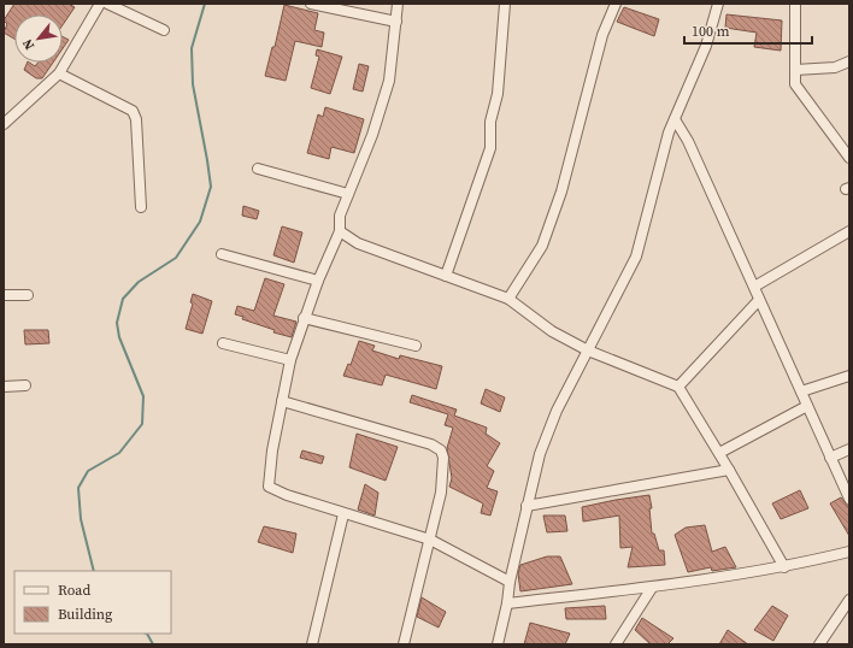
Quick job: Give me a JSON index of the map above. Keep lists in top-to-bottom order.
{
  "legend": ["Road", "Building"],
  "scale_bar": "100 m",
  "north": "bottom left"
}
